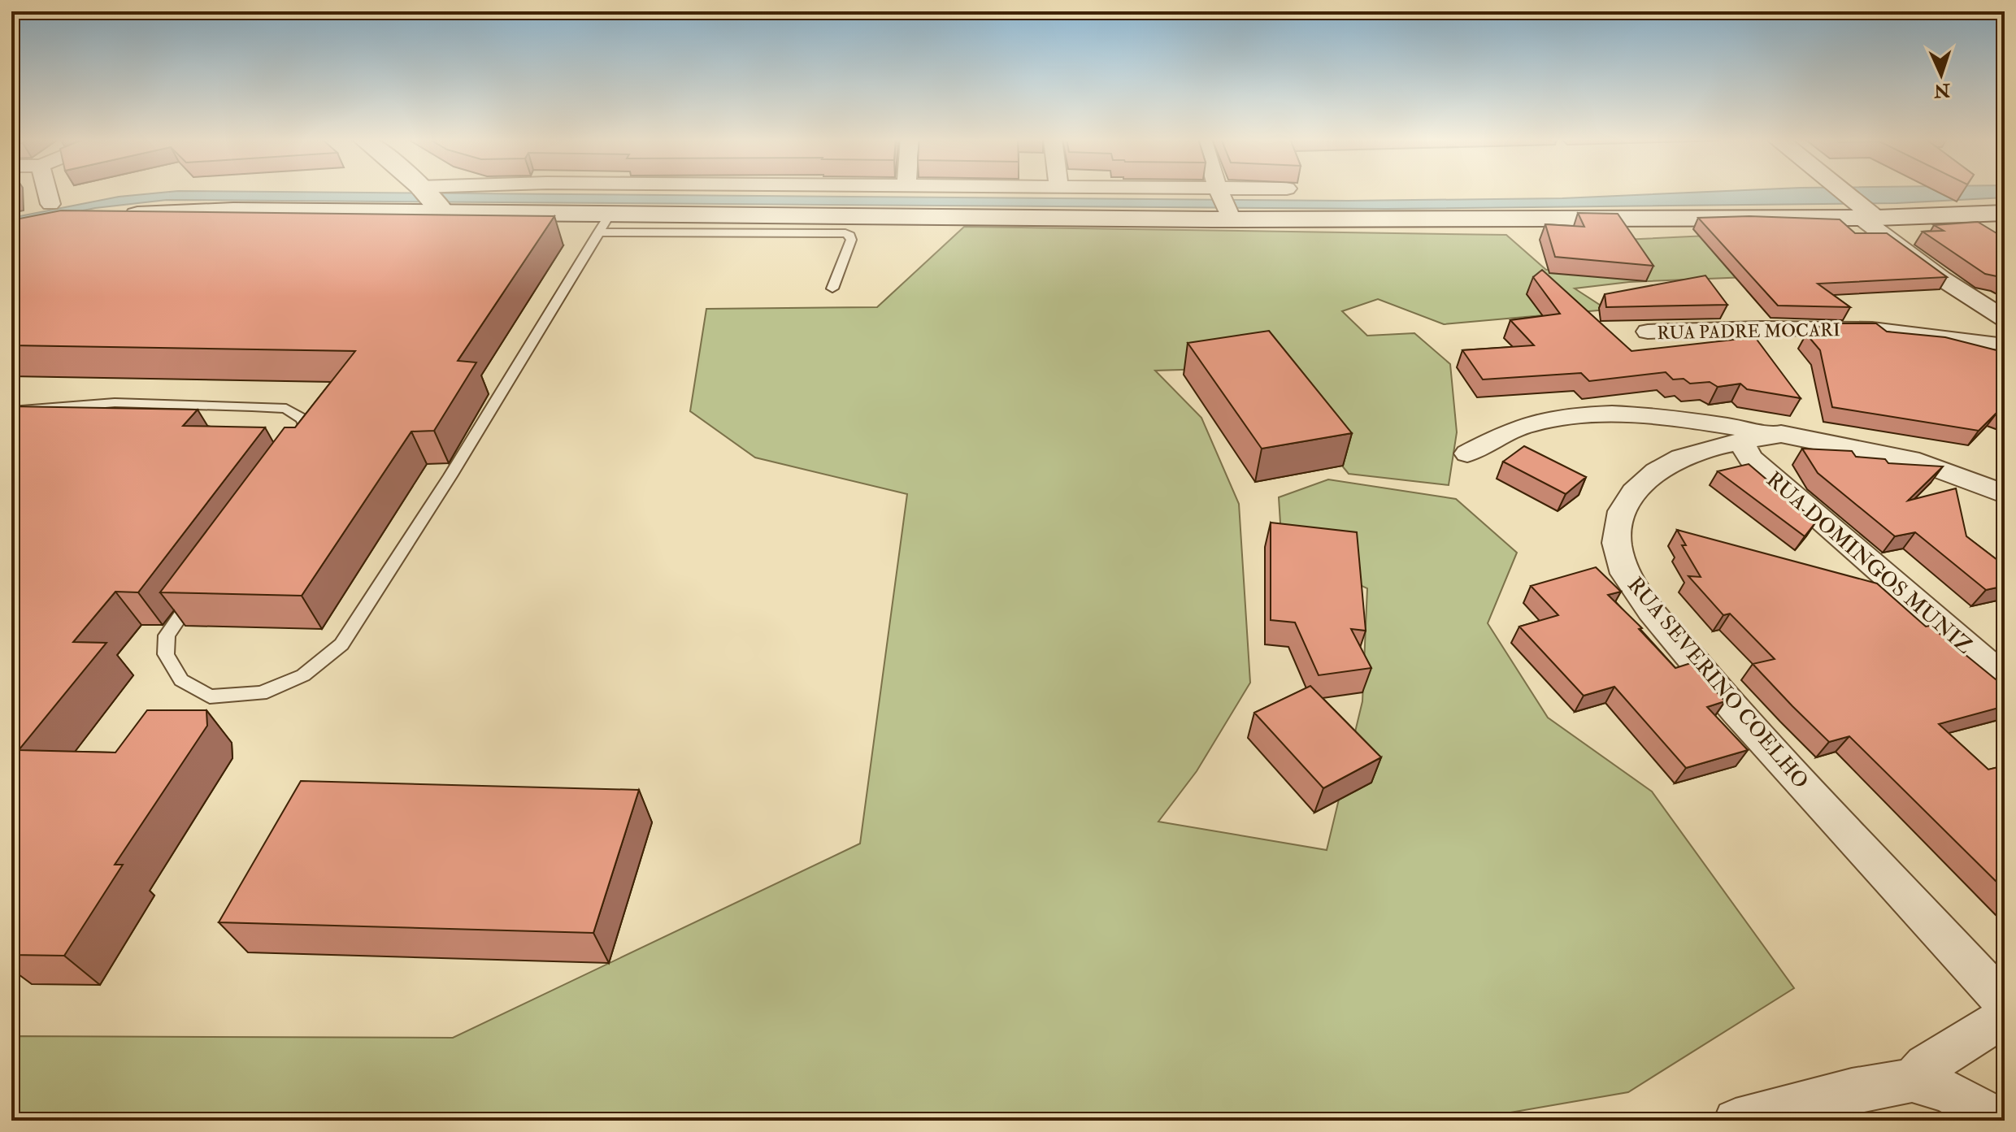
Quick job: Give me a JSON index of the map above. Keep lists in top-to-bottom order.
{
  "streets": {
    "street": ["RUA PADRE MOCARI", "RUA DOMINGOS MUNIZ", "RUA SEVERINO COELHO"]
  },
  "crossings": [
    ["RUA DOMINGOS MUNIZ", "RUA SEVERINO COELHO"]
  ],
  "north": "bottom"
}
